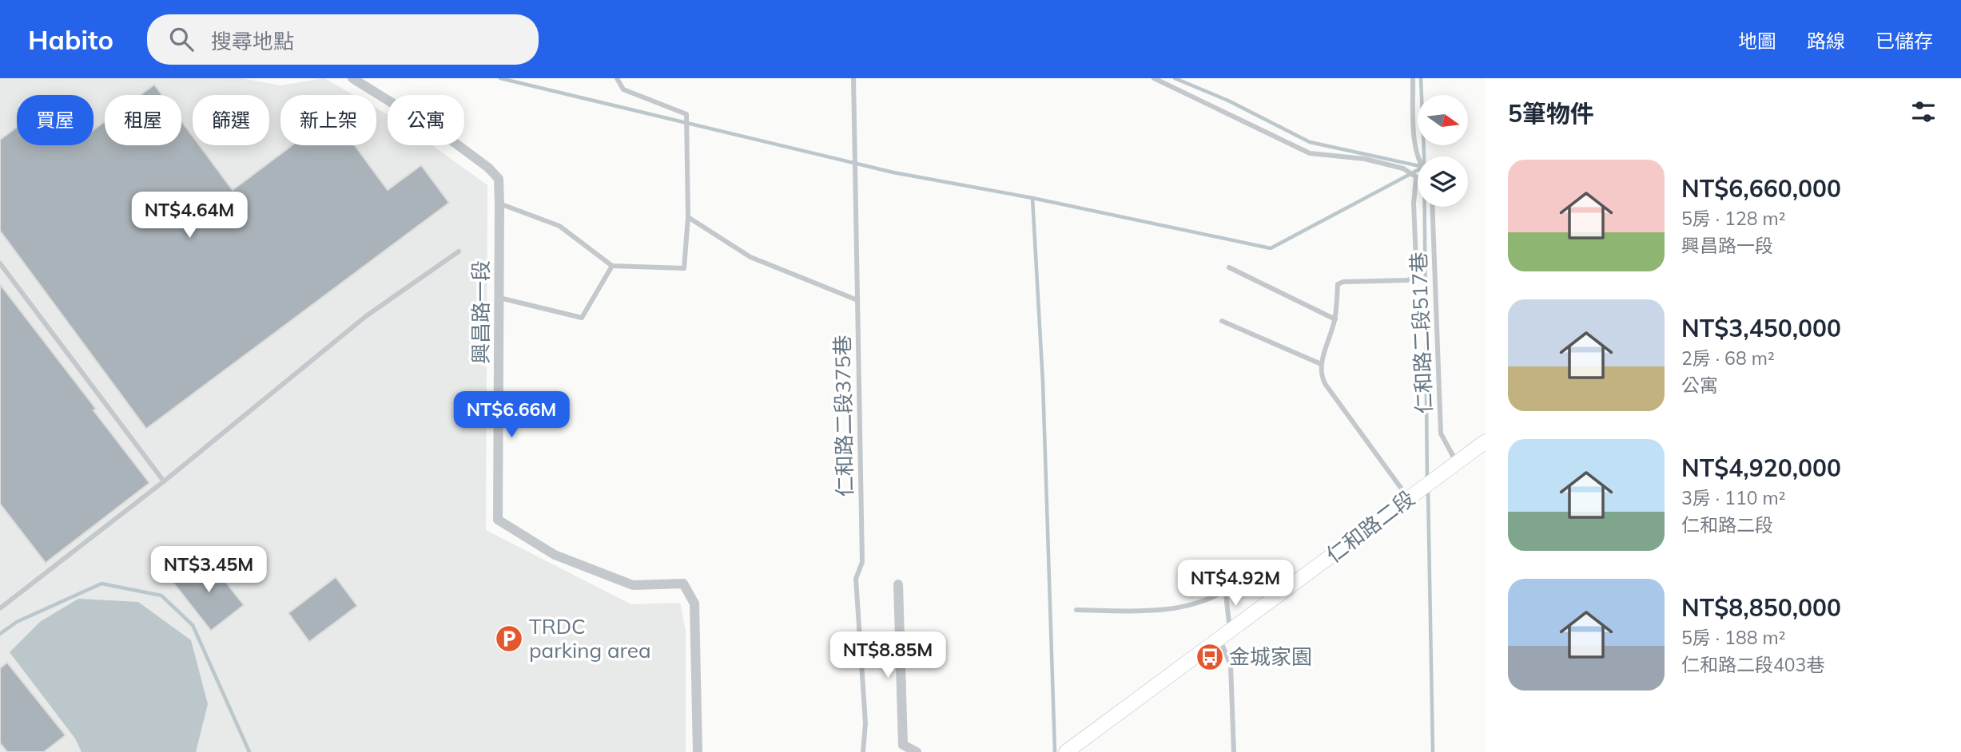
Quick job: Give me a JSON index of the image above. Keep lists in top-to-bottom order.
{
  "streets": {
    "main road": ["仁和路二段"],
    "street": ["興昌路一段"],
    "lane": ["仁和路二段517巷", "仁和路二段375巷"]
  },
  "crossings": [
    ["仁和路二段517巷", "仁和路二段"]
  ],
  "places": {
    "parking": ["TRDC parking area"],
    "bus stop": ["金城家園"]
  },
  "north": "right",
  "page": {
    "header": "Habito",
    "search": "搜尋地點",
    "nav": ["地圖", "路線", "已儲存"],
    "heading": "5筆物件",
    "chip": [
      "買屋",
      "租屋",
      "篩選",
      "新上架",
      "公寓"
    ],
    "list": [
      {
        "name": "NT$6,660,000",
        "note": "5房 · 128 m² · 興昌路一段"
      },
      {
        "name": "NT$3,450,000",
        "note": "2房 · 68 m² · 公寓"
      },
      {
        "name": "NT$4,920,000",
        "note": "3房 · 110 m² · 仁和路二段"
      },
      {
        "name": "NT$8,850,000",
        "note": "5房 · 188 m² · 仁和路二段403巷"
      }
    ],
    "price": [
      "NT$4.64M",
      "NT$6.66M",
      "NT$3.45M",
      "NT$4.92M",
      "NT$8.85M"
    ]
  }
}
